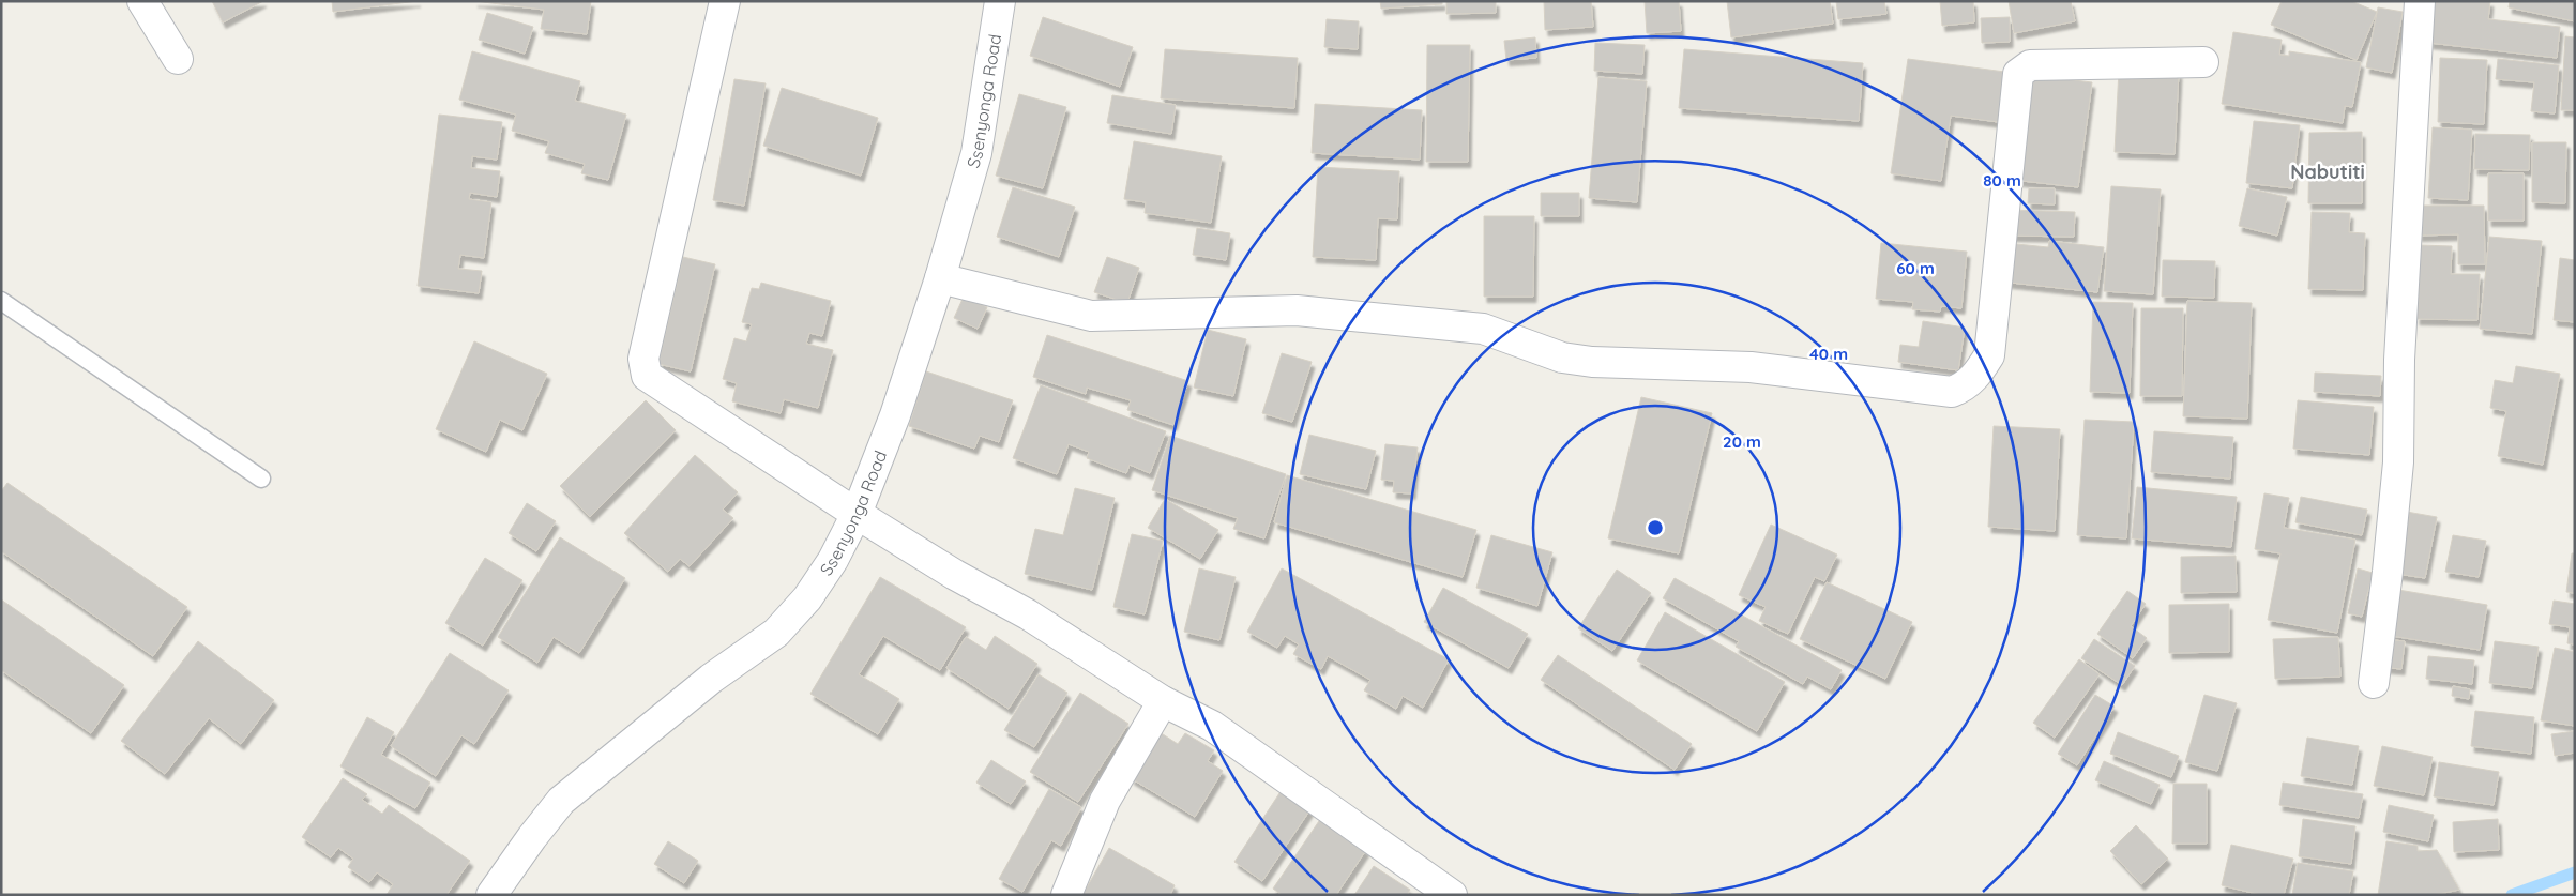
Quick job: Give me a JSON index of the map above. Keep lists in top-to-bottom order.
{
  "streets": {
    "street": ["Ssenyonga Road"]
  },
  "districts": ["Nabutiti"],
  "rings": [
    "80 m",
    "60 m",
    "40 m",
    "20 m"
  ]
}
